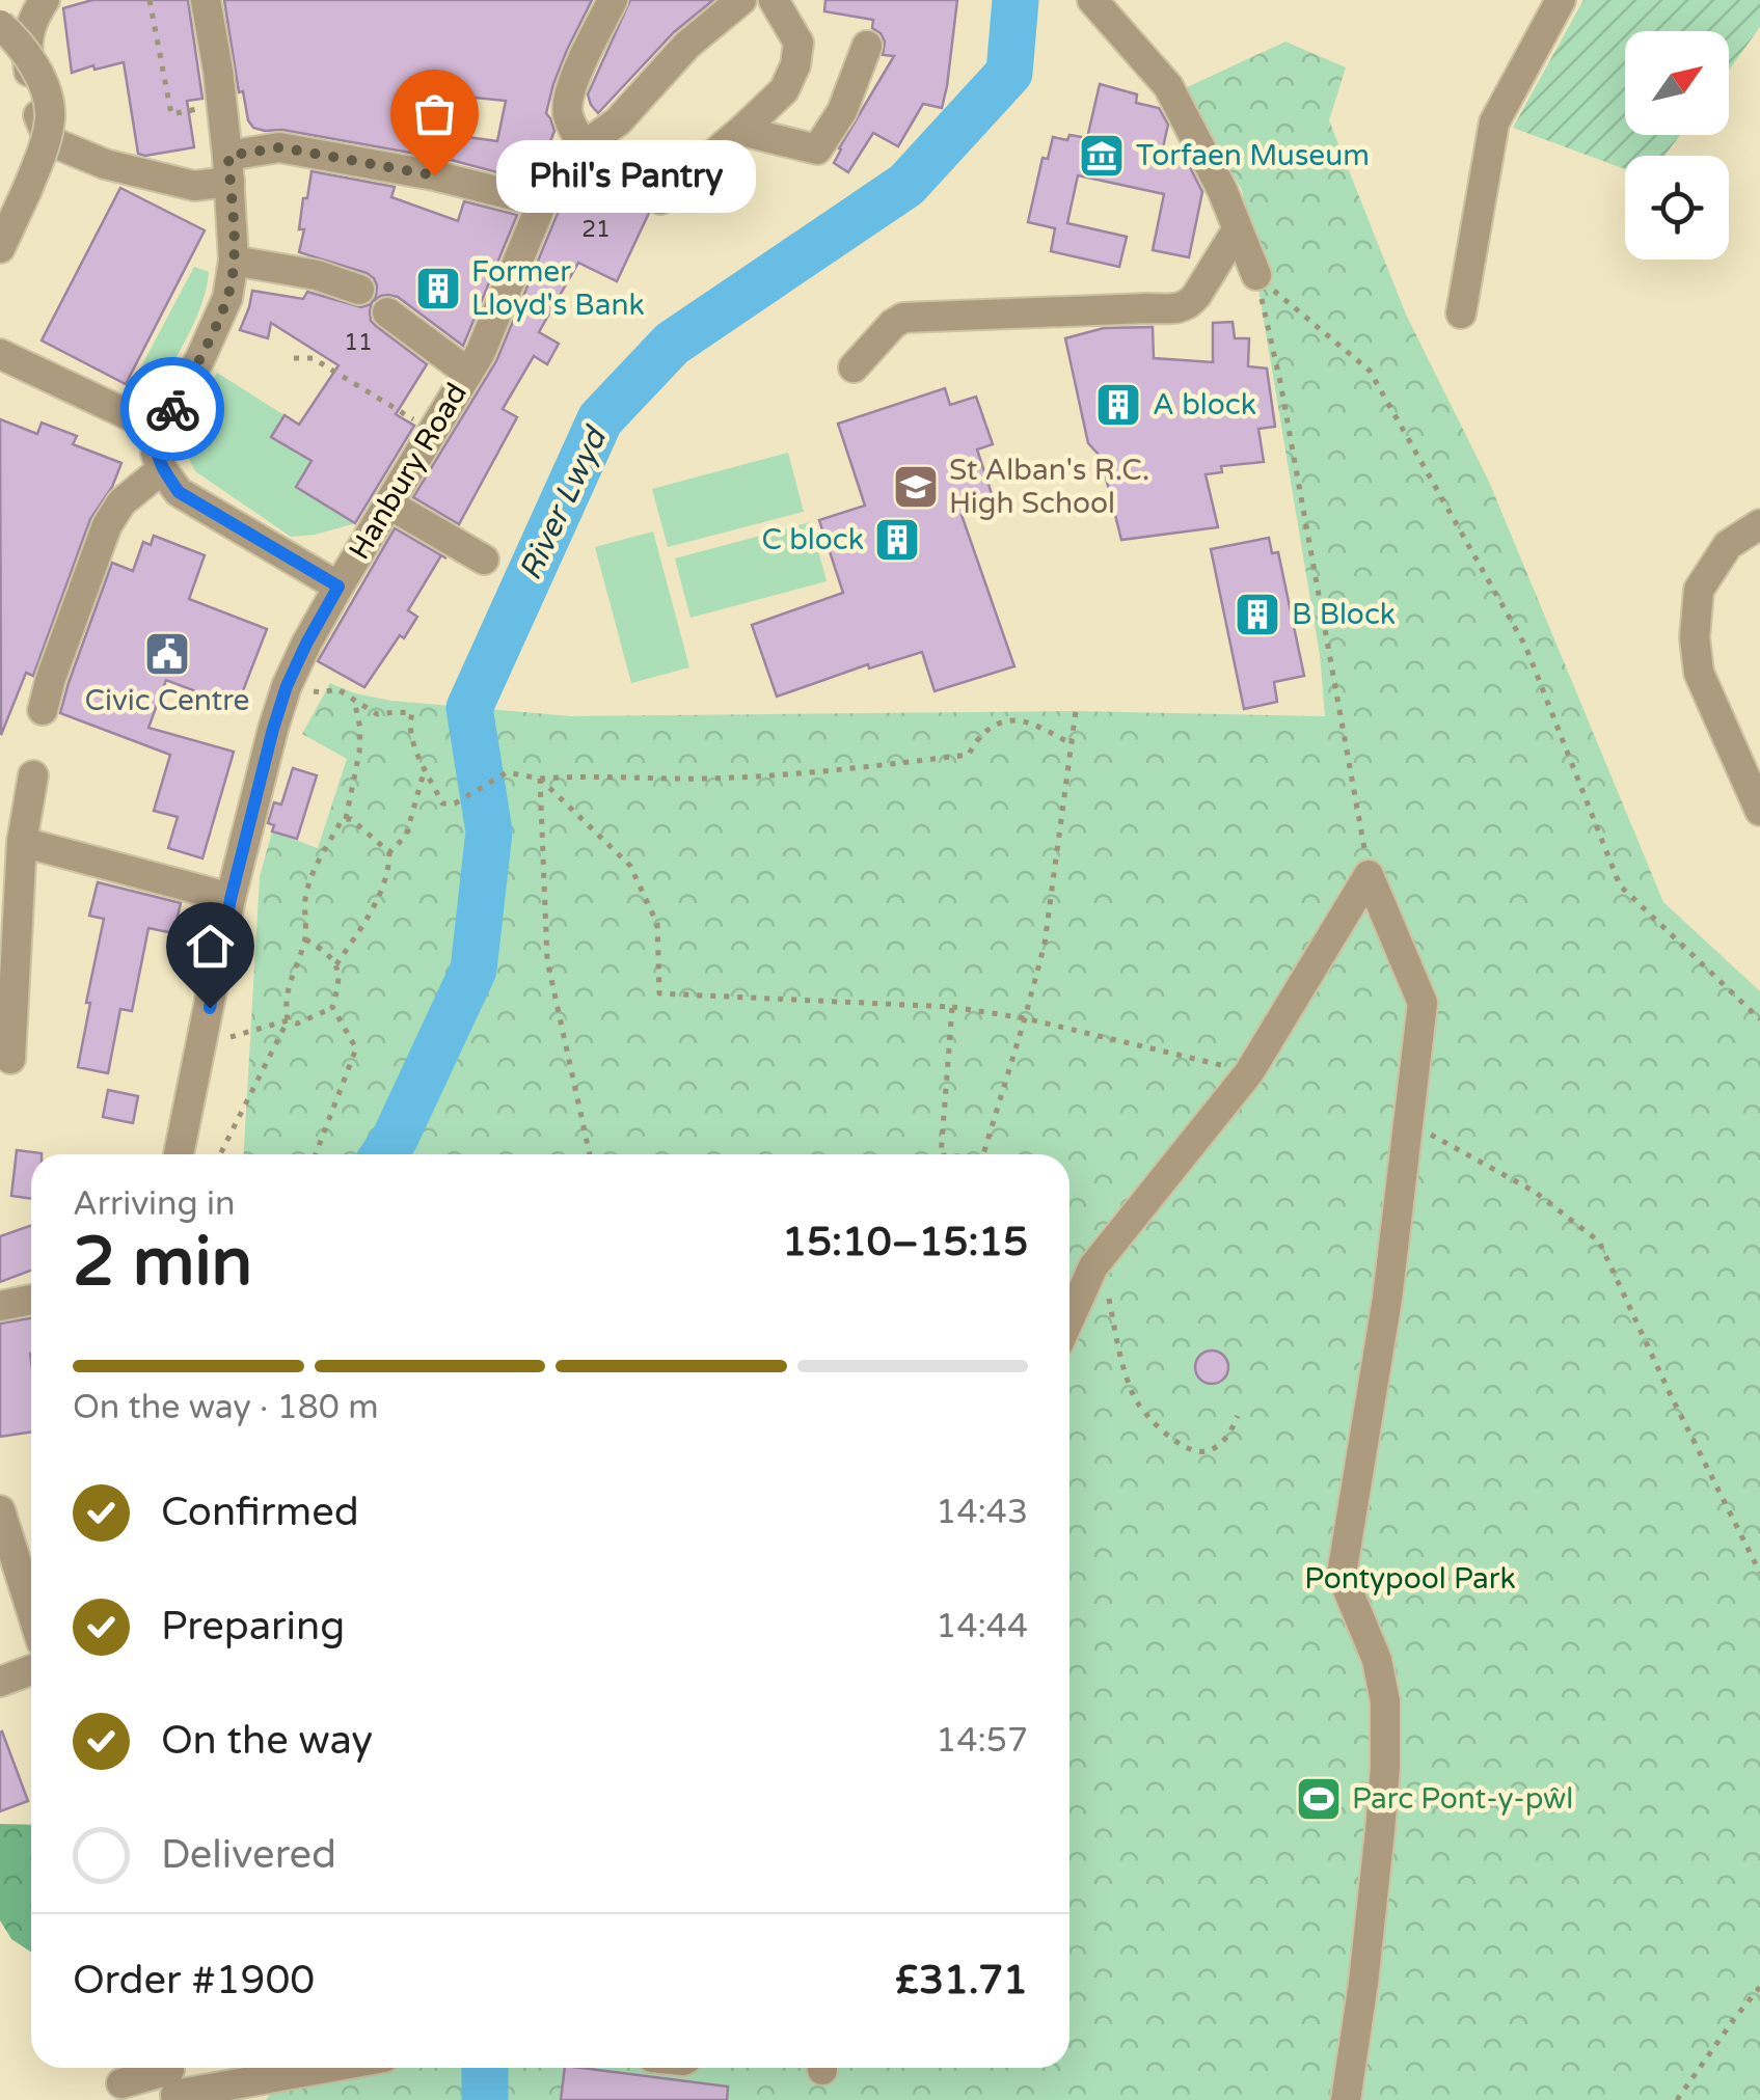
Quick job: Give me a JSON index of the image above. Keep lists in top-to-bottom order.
{
  "streets": {
    "street": ["Hanbury Road"]
  },
  "water": ["River Lwyd"],
  "parks": ["Pontypool Park"],
  "places": {
    "museum": ["Torfaen Museum"],
    "other": ["Phil's Pantry"],
    "building": [
      "Former Lloyd's Bank",
      "A block",
      "C block",
      "B Block"
    ],
    "school or university": ["St Alban's R.C. High School"],
    "public building": ["Civic Centre"],
    "sports": ["Parc Pont-y-pŵl"]
  },
  "house_numbers": ["21", "11"],
  "north": "top right",
  "page": {
    "bubble": "Phil's Pantry",
    "heading": ["2 min", "Arriving in", "15:10–15:15"],
    "panel": ["Order #1900", "£31.71"],
    "bar": "On the way · 180 m",
    "list": [
      ["Confirmed", "14:43"],
      ["Preparing", "14:44"],
      ["On the way", "14:57"],
      "Delivered"
    ]
  }
}
